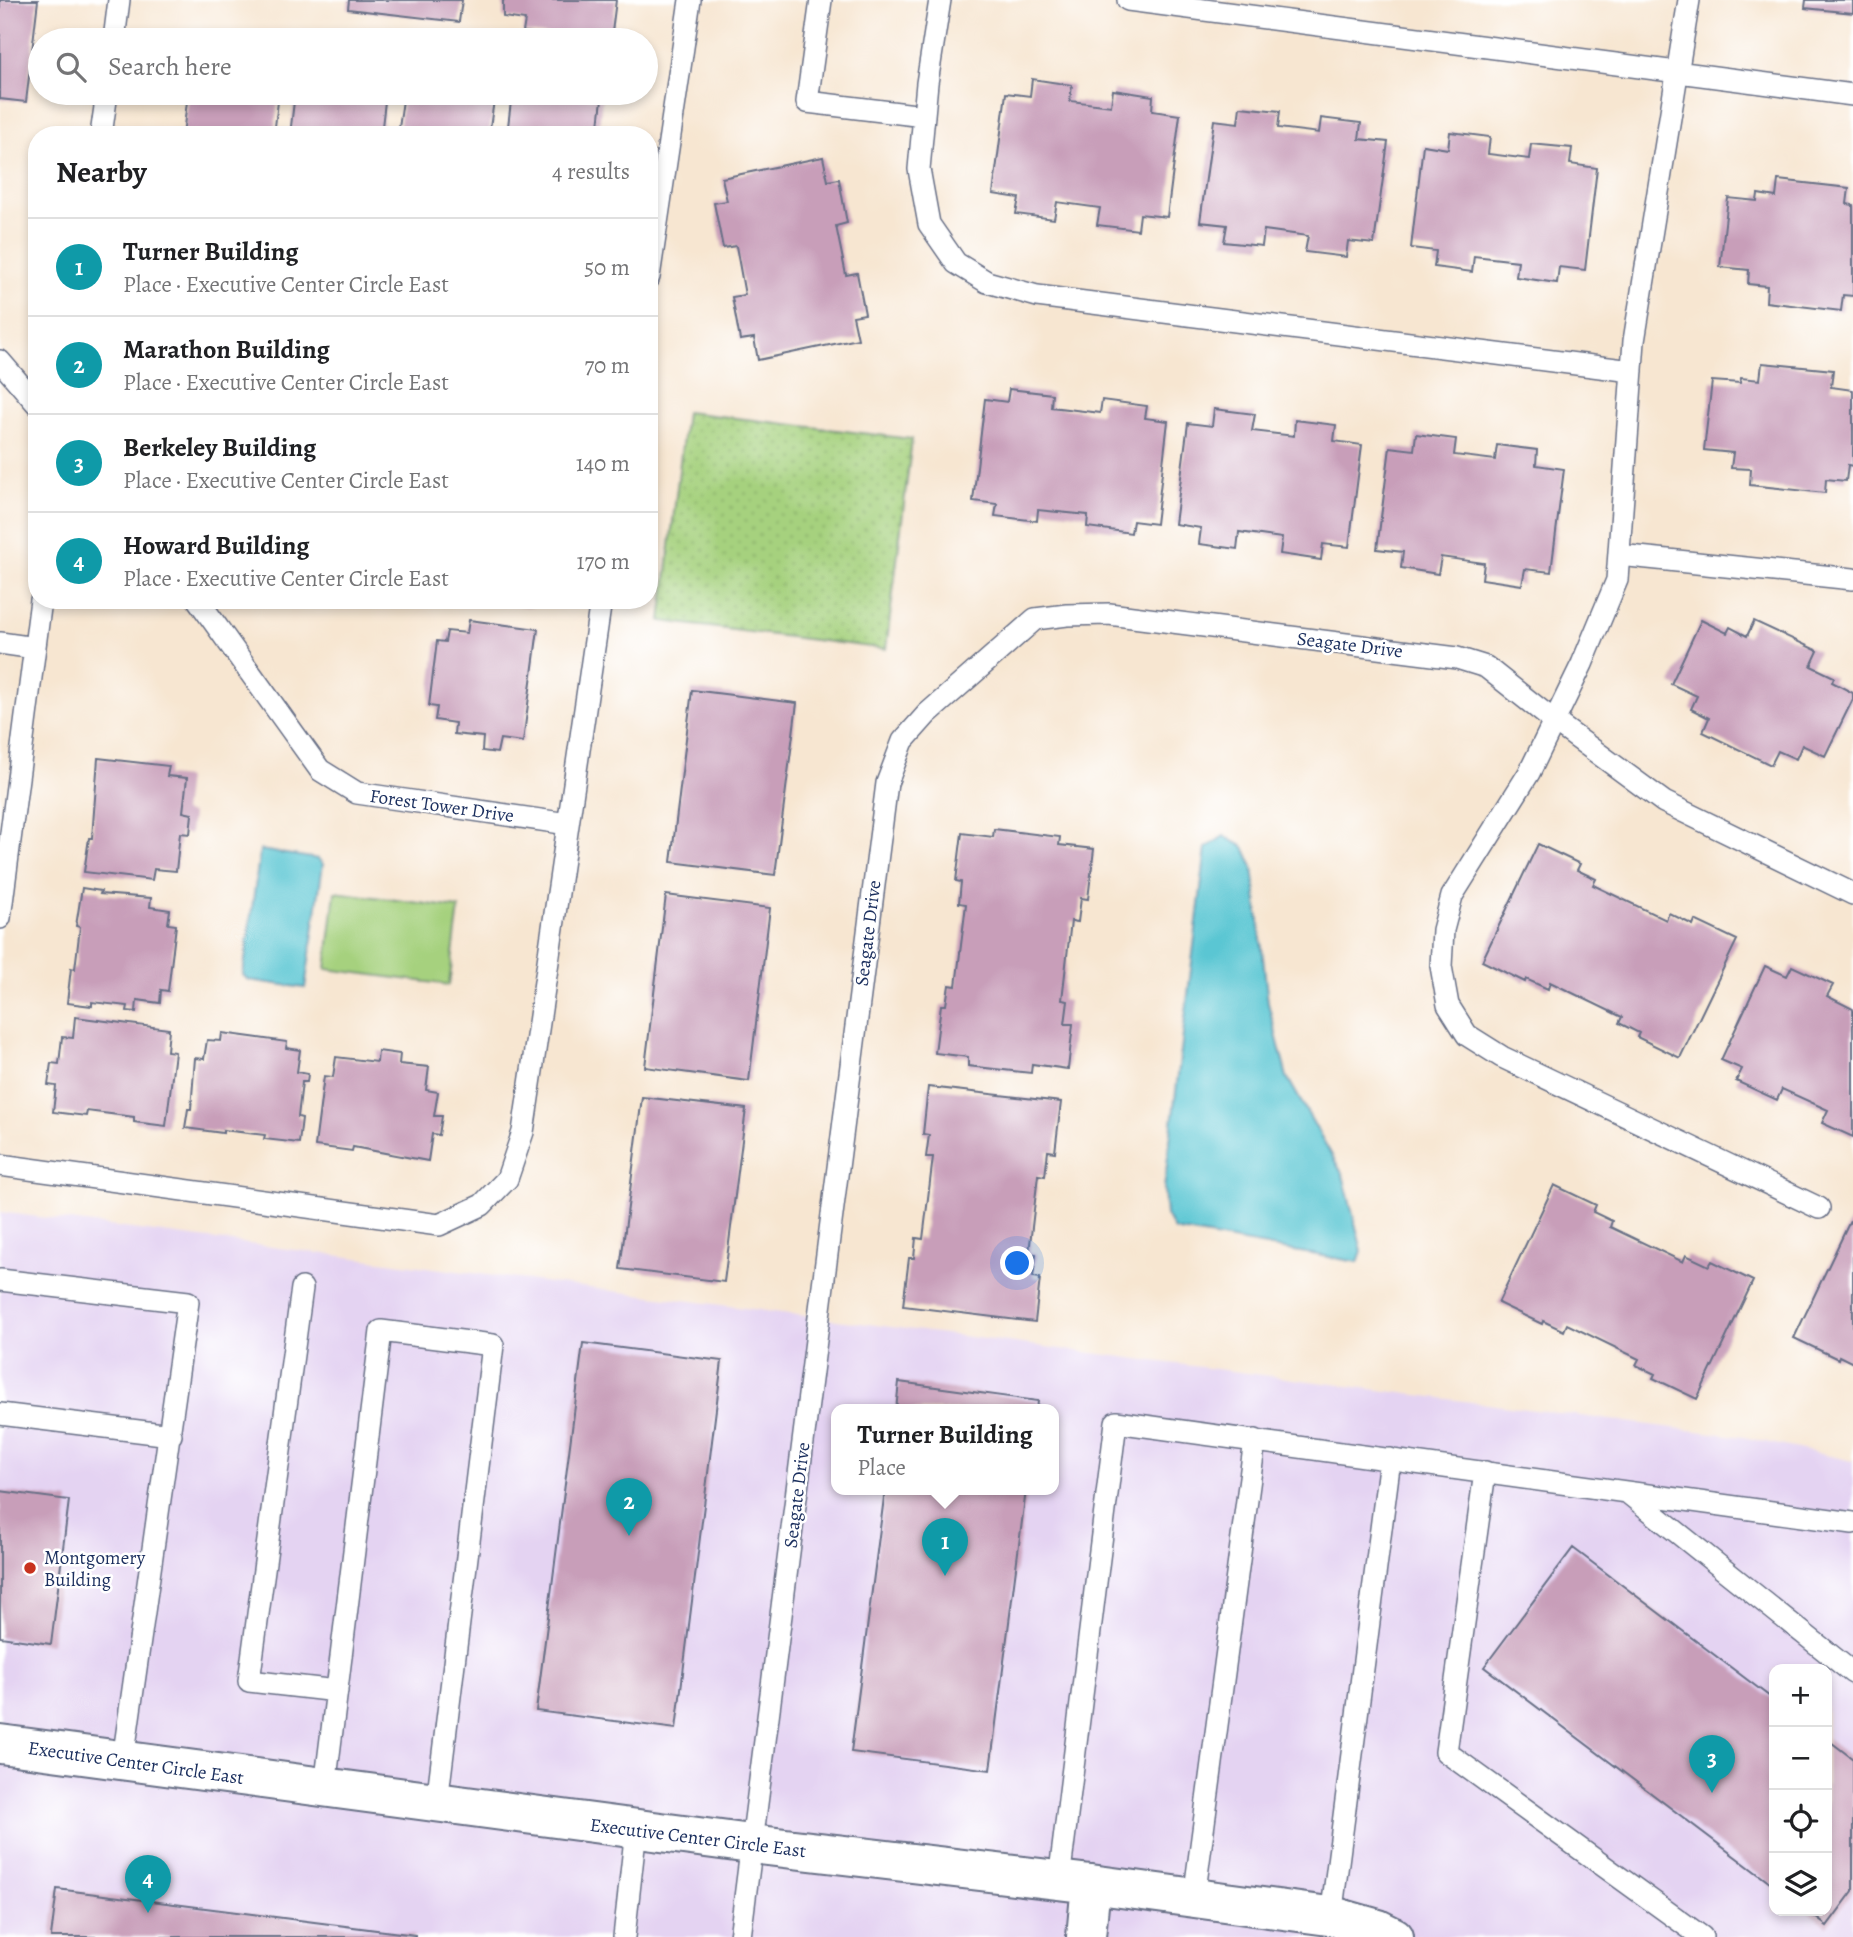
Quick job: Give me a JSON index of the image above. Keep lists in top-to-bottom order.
{
  "streets": {
    "street": ["Executive Center Circle East"],
    "lane": ["Seagate Drive", "Forest Tower Drive"]
  },
  "crossings": [
    ["Seagate Drive", "Executive Center Circle East"]
  ],
  "places": ["Montgomery Building"],
  "page": {
    "search": "Search here",
    "heading": ["Nearby", "4 results"],
    "list": [
      {
        "mark": "1",
        "name": "Turner Building",
        "note": "Place · Executive Center Circle East",
        "value": "50 m"
      },
      {
        "mark": "2",
        "name": "Marathon Building",
        "note": "Place · Executive Center Circle East",
        "value": "70 m"
      },
      {
        "mark": "3",
        "name": "Berkeley Building",
        "note": "Place · Executive Center Circle East",
        "value": "140 m"
      },
      {
        "mark": "4",
        "name": "Howard Building",
        "note": "Place · Executive Center Circle East",
        "value": "170 m"
      }
    ],
    "popup": ["Turner Building", "Place"],
    "pins": [
      "2",
      "1",
      "3",
      "4"
    ],
    "map_buttons": ["+", "−"]
  }
}
